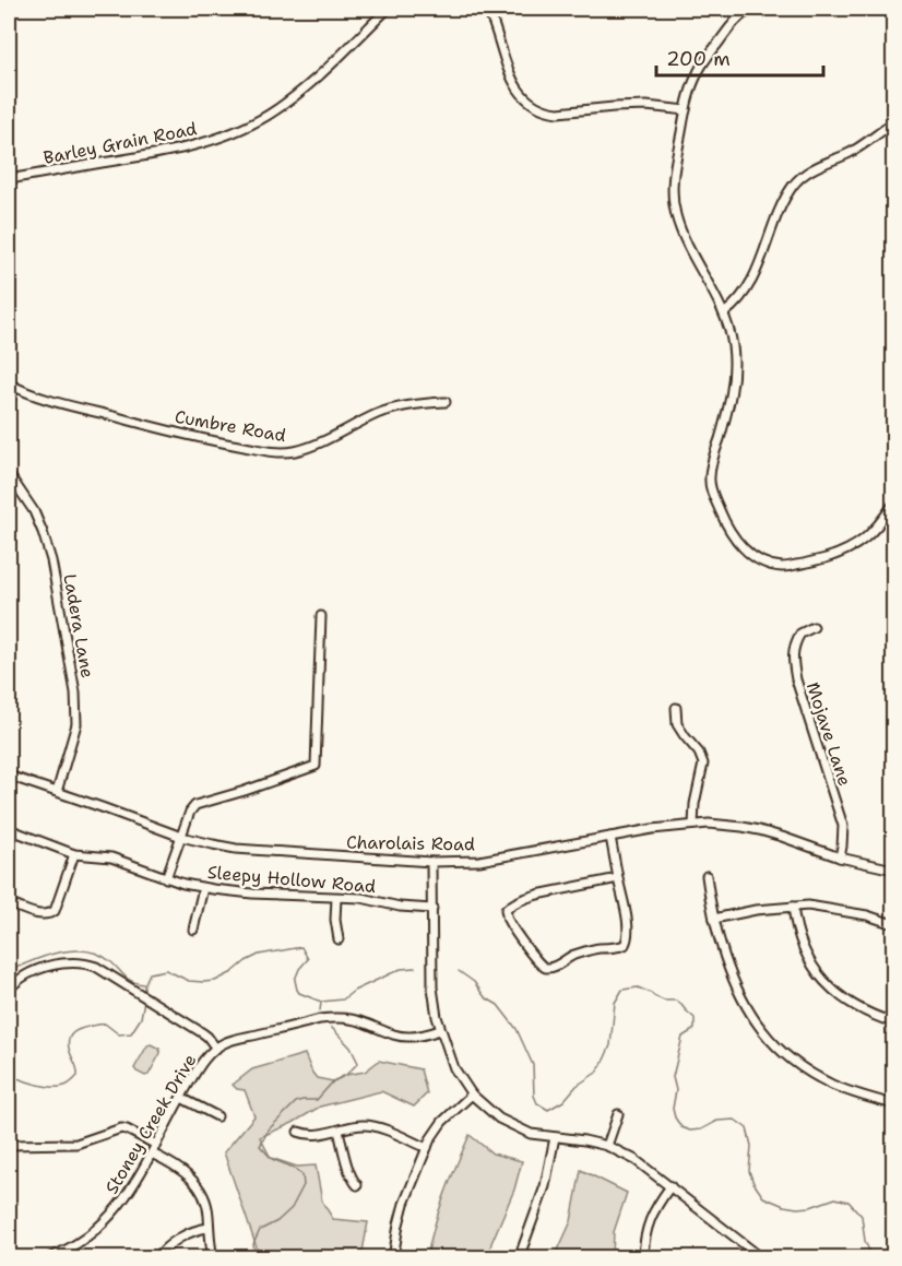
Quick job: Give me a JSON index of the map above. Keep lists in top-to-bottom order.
{
  "streets": {
    "street": [
      "Barley Grain Road",
      "Cumbre Road",
      "Ladera Lane",
      "Mojave Lane",
      "Charolais Road",
      "Sleepy Hollow Road",
      "Stoney Creek Drive"
    ]
  },
  "crossings": [
    ["Ladera Lane", "Charolais Road"],
    ["Mojave Lane", "Charolais Road"]
  ],
  "scale_bar": "200 m"
}
